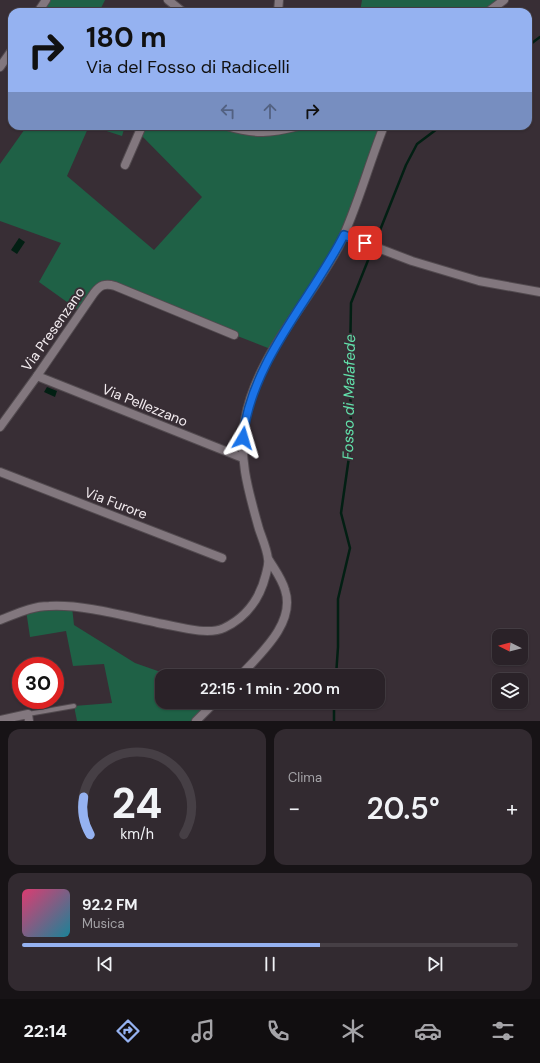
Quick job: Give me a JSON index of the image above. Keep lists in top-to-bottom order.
{
  "streets": {
    "street": ["Via Presenzano", "Via Pellezzano", "Via Furore"]
  },
  "crossings": [
    ["Via Presenzano", "Via Pellezzano"]
  ],
  "water": ["Fosso di Malafede"],
  "north": "left",
  "page": {
    "turn": ["180 m", "Via del Fosso di Radicelli"],
    "limit": "30",
    "trip": "22:15 · 1 min · 200 m",
    "tile": "Clima",
    "heat": ["−", "20.5°", "+"],
    "song": ["92.2 FM", "Musica"],
    "tabs": "22:14",
    "gauge": ["24", "km/h"]
  }
}
